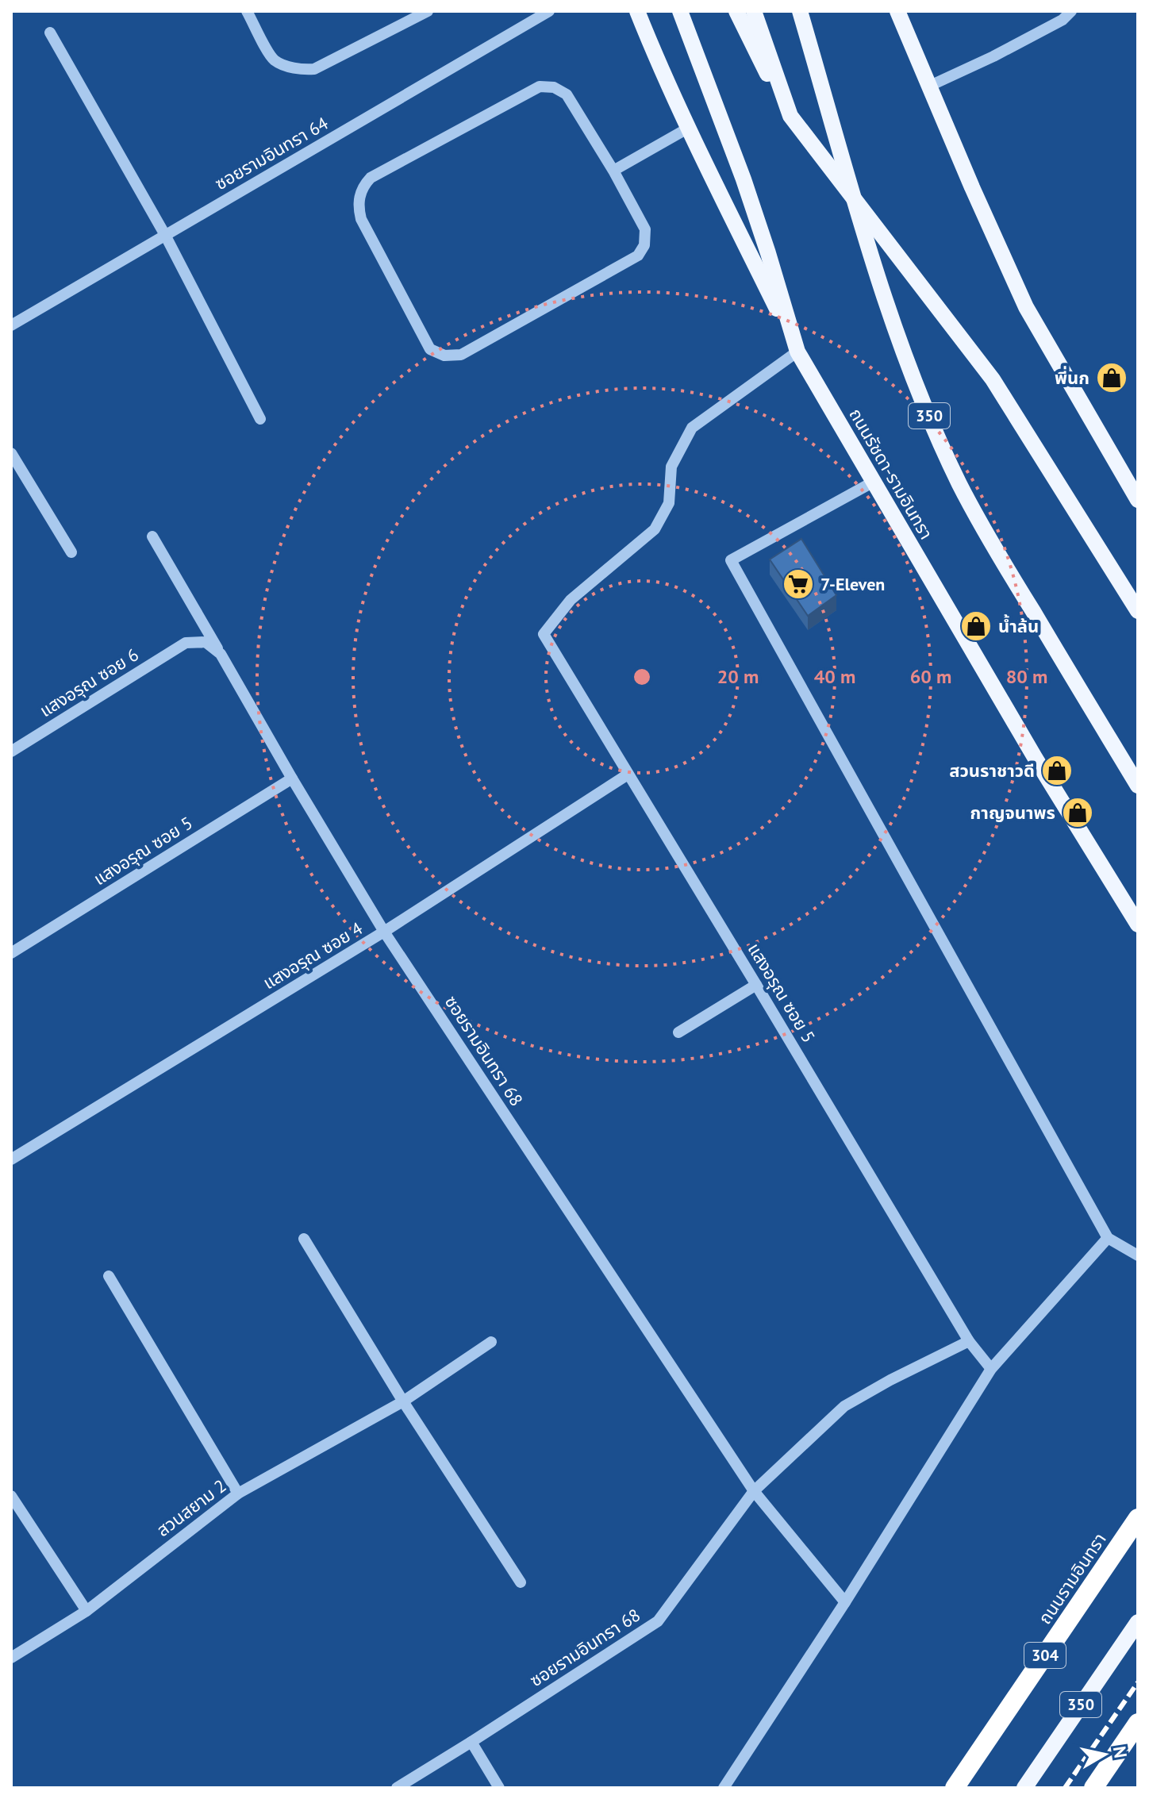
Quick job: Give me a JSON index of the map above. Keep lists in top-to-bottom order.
{
  "streets": {
    "highway": ["ถนนรามอินทรา", "304"],
    "main road": ["350", "ถนนรัชดา-รามอินทรา"],
    "street": [
      "ซอยรามอินทรา 64",
      "แสงอรุณ ซอย 6",
      "แสงอรุณ ซอย 5",
      "แสงอรุณ ซอย 4",
      "ซอยรามอินทรา 68",
      "สวนสยาม 2"
    ]
  },
  "crossings": [
    ["ถนนรัชดา-รามอินทรา", "แสงอรุณ ซอย 5"],
    ["แสงอรุณ ซอย 6", "ซอยรามอินทรา 68"],
    ["แสงอรุณ ซอย 5", "แสงอรุณ ซอย 4"],
    ["แสงอรุณ ซอย 5", "ซอยรามอินทรา 68"],
    ["แสงอรุณ ซอย 4", "ซอยรามอินทรา 68"]
  ],
  "places": {
    "shop": [
      "พี่นก",
      "น้ำล้น",
      "สวนราชาวดี",
      "กาญจนาพร"
    ],
    "supermarket": ["7-Eleven"]
  },
  "north": "right",
  "rings": [
    "20 m",
    "40 m",
    "60 m",
    "80 m"
  ]
}
